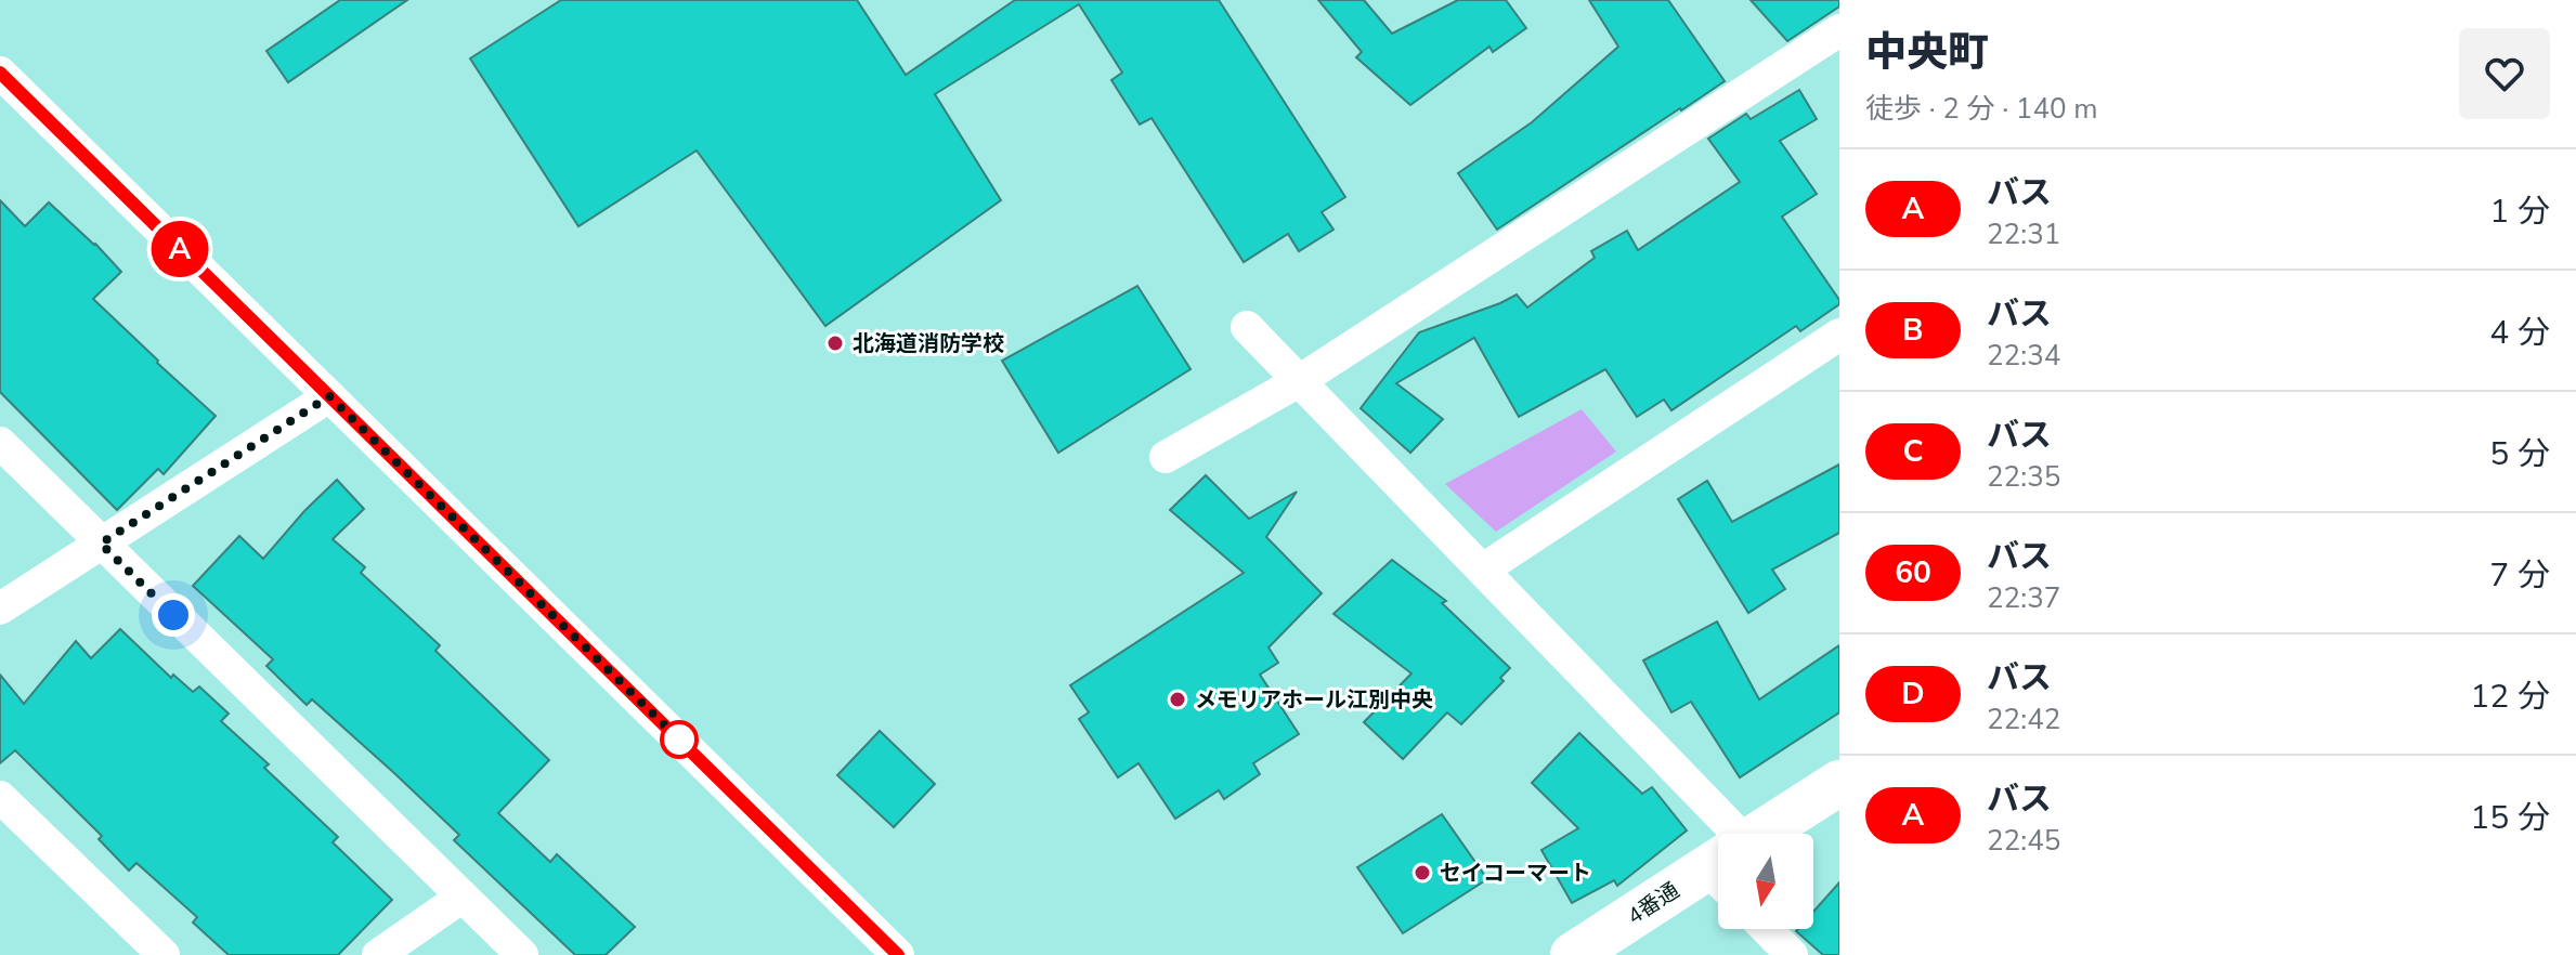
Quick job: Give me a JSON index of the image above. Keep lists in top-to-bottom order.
{
  "streets": {
    "street": ["4番通"]
  },
  "places": ["北海道消防学校", "メモリアホール江別中央", "セイコーマート"],
  "lines": ["bus line A"],
  "north": "bottom",
  "page": {
    "on_map": "A",
    "heading": ["中央町", "徒歩 · 2 分 · 140 m"],
    "list": [
      {
        "mark": "A",
        "name": "バス",
        "note": "22:31",
        "value": "1 分"
      },
      {
        "mark": "B",
        "name": "バス",
        "note": "22:34",
        "value": "4 分"
      },
      {
        "mark": "C",
        "name": "バス",
        "note": "22:35",
        "value": "5 分"
      },
      {
        "mark": "60",
        "name": "バス",
        "note": "22:37",
        "value": "7 分"
      },
      {
        "mark": "D",
        "name": "バス",
        "note": "22:42",
        "value": "12 分"
      },
      {
        "mark": "A",
        "name": "バス",
        "note": "22:45",
        "value": "15 分"
      }
    ]
  }
}
